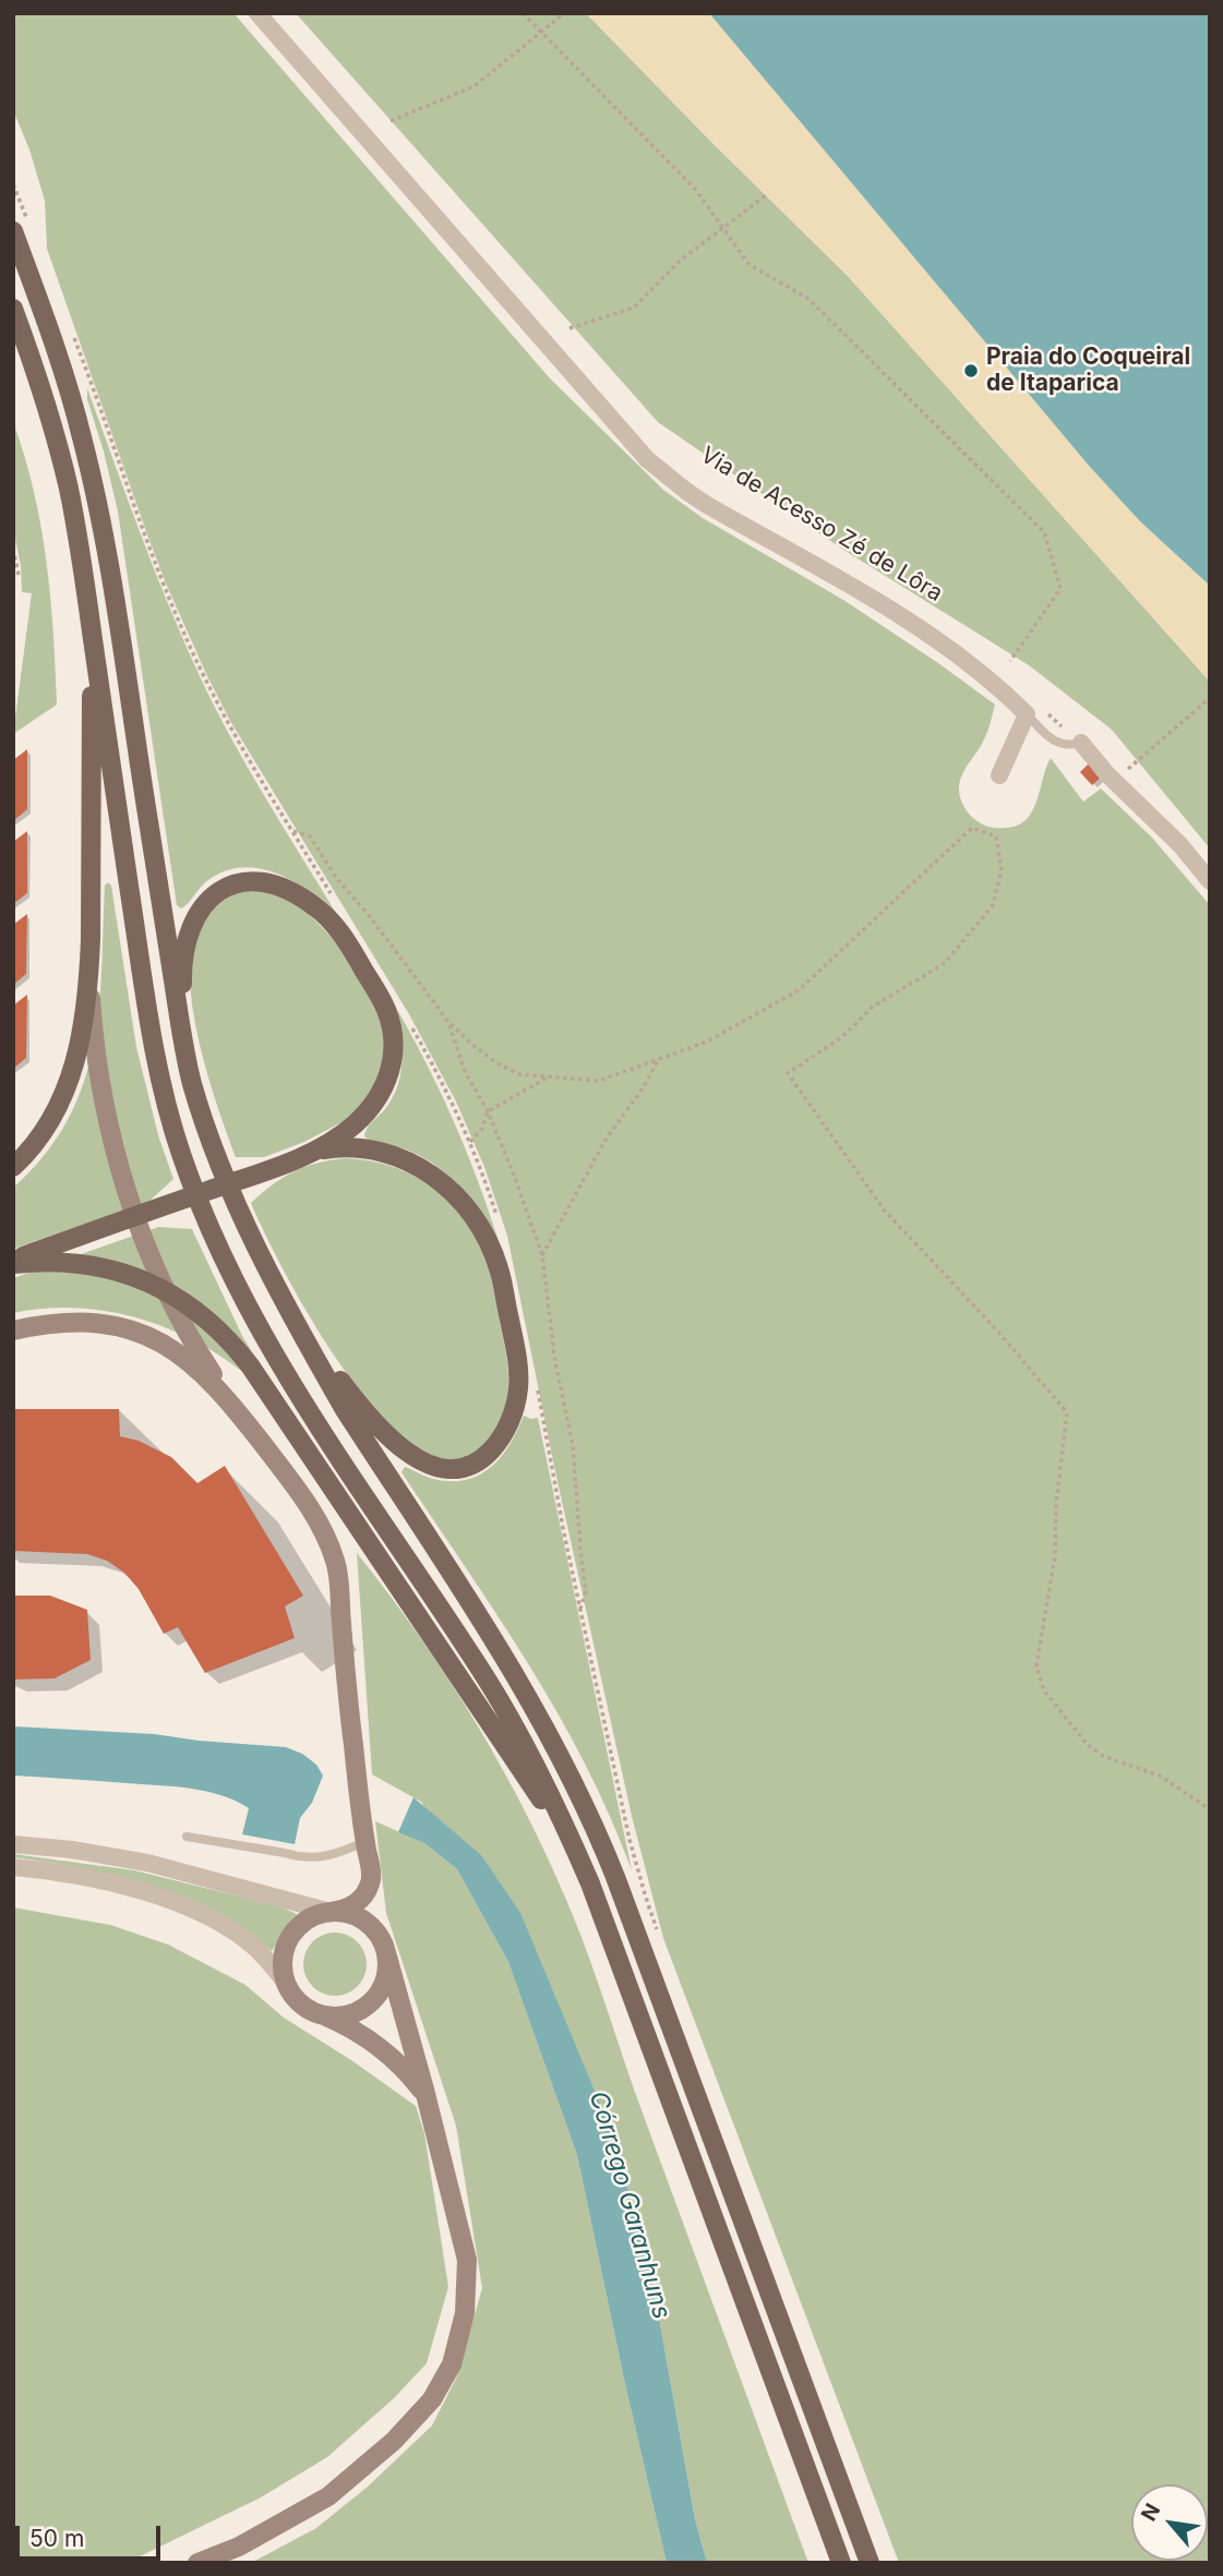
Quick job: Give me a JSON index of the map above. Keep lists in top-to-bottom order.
{
  "streets": {
    "street": ["Via de Acesso Zé de Lôra"]
  },
  "water": ["Córrego Garanhuns"],
  "places": ["Praia do Coqueiral de Itaparica"],
  "scale_bar": "50 m",
  "north": "top left"
}
